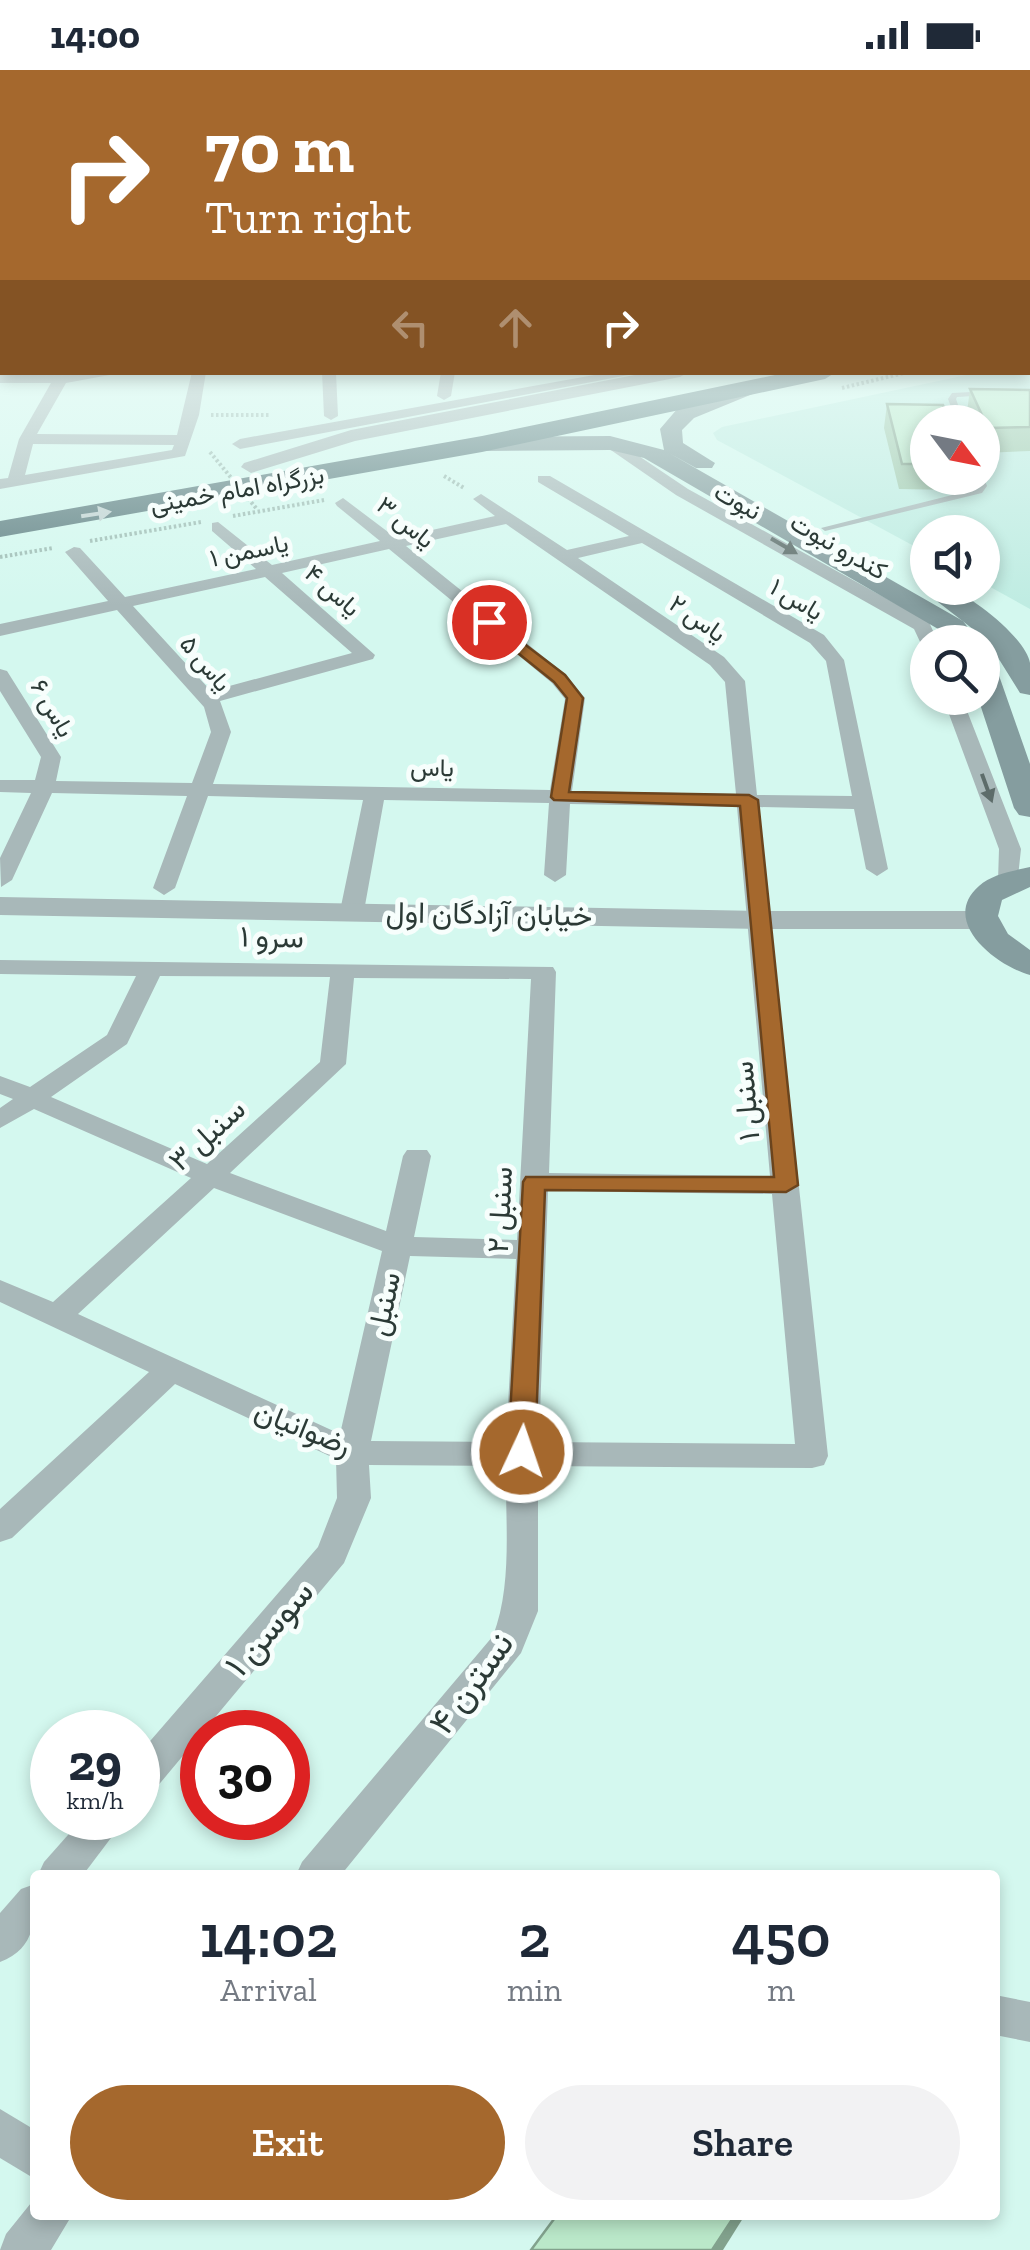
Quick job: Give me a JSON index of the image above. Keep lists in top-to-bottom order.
{
  "streets": {
    "highway": ["بزرگراه امام خمینی"],
    "main road": ["نبوت"],
    "street": [
      "یاس ۳",
      "کندرو نبوت",
      "یاسمن ۱",
      "یاس ۴",
      "یاس ۱",
      "یاس ۲",
      "یاس ۵",
      "یاس ۶",
      "یاس",
      "خیابان آزادگان اول",
      "سرو ۱",
      "سنبل ۱",
      "سنبل ۳",
      "سنبل ۲",
      "سنبل",
      "رضوانیان",
      "سوسن ۱",
      "نسترن ۴"
    ]
  },
  "crossings": [
    ["بزرگراه امام خمینی", "نبوت"],
    ["نبوت", "کندرو نبوت"],
    ["یاس ۳", "یاسمن ۱"],
    ["یاس ۳", "یاس"],
    ["یاسمن ۱", "یاس ۴"],
    ["یاسمن ۱", "یاس ۲"],
    ["یاسمن ۱", "یاس ۵"],
    ["یاس ۴", "یاس ۵"],
    ["یاس ۱", "یاس"],
    ["یاس ۲", "یاس"],
    ["یاس ۲", "خیابان آزادگان اول"],
    ["یاس ۲", "سنبل ۱"],
    ["یاس ۵", "یاس"],
    ["یاس ۶", "یاس"],
    ["خیابان آزادگان اول", "سنبل ۱"],
    ["سرو ۱", "سنبل ۳"],
    ["سرو ۱", "سنبل ۲"],
    ["سنبل ۱", "رضوانیان"],
    ["سنبل ۳", "رضوانیان"],
    ["سنبل ۲", "رضوانیان"],
    ["سنبل ۲", "نسترن ۴"],
    ["سنبل", "رضوانیان"],
    ["سنبل", "سوسن ۱"],
    ["رضوانیان", "سوسن ۱"],
    ["رضوانیان", "نسترن ۴"]
  ],
  "one_way": ["کندرو نبوت"],
  "north": "bottom right",
  "page": {
    "status": "14:00",
    "turn": ["70 m", "Turn right"],
    "speed": "29 km/h",
    "limit": "30",
    "eta": [
      "14:02",
      "Arrival",
      "2",
      "min",
      "450",
      "m"
    ],
    "buttons": ["Exit", "Share"]
  }
}
